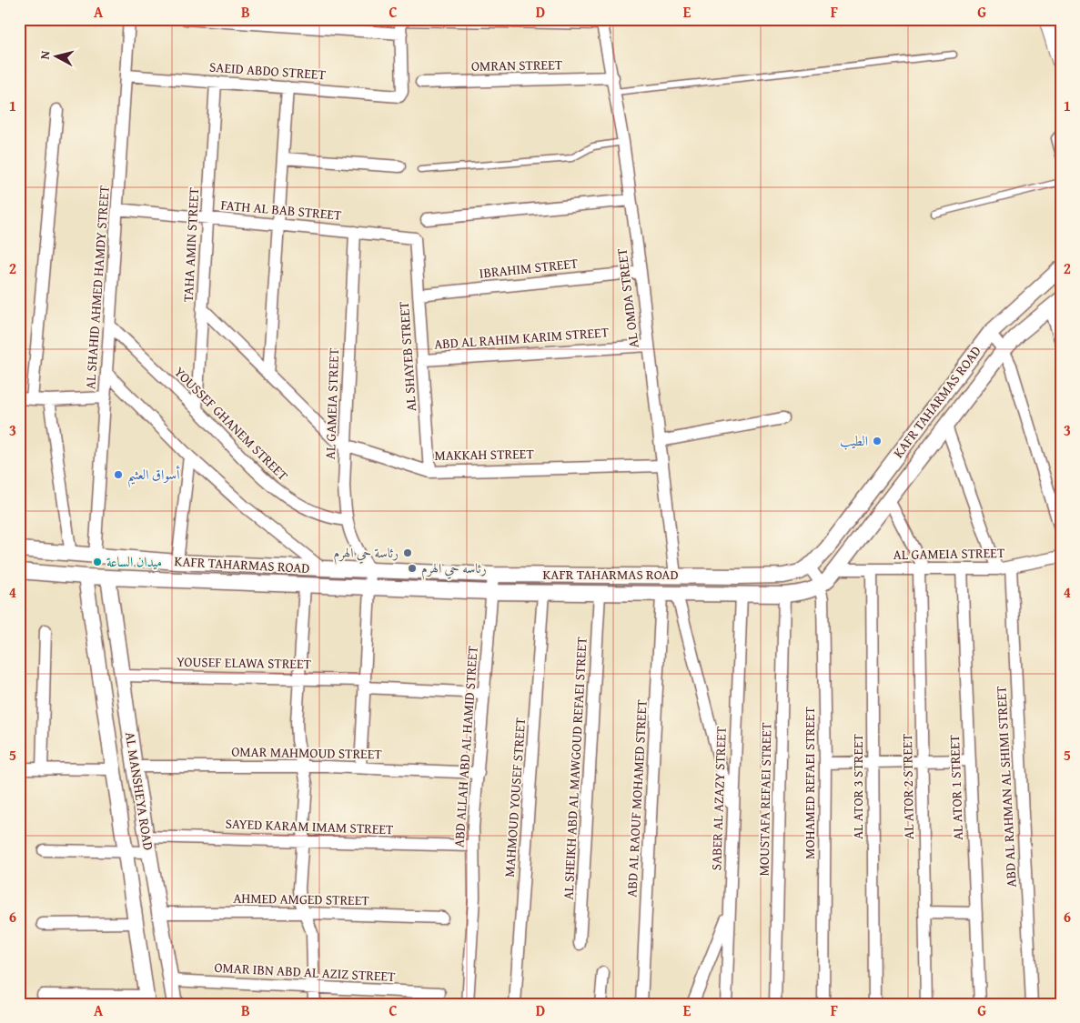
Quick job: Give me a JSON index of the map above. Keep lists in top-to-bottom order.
{
  "streets": {
    "street": [
      "OMRAN STREET",
      "SAEID ABDO STREET",
      "FATH AL BAB STREET",
      "TAHA AMIN STREET",
      "IBRAHIM STREET",
      "AL SHAHID AHMED HAMDY STREET",
      "AL OMDA STREET",
      "ABD AL RAHIM KARIM STREET",
      "AL SHAYEB STREET",
      "KAFR TAHARMAS ROAD",
      "AL GAMEIA STREET",
      "YOUSSEF GHANEM STREET",
      "MAKKAH STREET",
      "YOUSEF ELAWA STREET",
      "ABD ALLAH ABD AL HAMID STREET",
      "OMAR MAHMOUD STREET",
      "AL SHEIKH ABD AL MAWGOUD REFAEI STREET",
      "MOHAMED REFAEI STREET",
      "AL ATOR 3 STREET",
      "AL ATOR 2 STREET",
      "ABD AL RAHMAN AL SHIMI STREET",
      "AL ATOR 1 STREET",
      "AL MANSHEYA ROAD",
      "MAHMOUD YOUSEF STREET",
      "ABD AL RAOUF MOHAMED STREET",
      "SABER AL AZAZY STREET",
      "MOUSTAFA REFAEI STREET",
      "SAYED KARAM IMAM STREET",
      "AHMED AMGED STREET",
      "OMAR IBN ABD AL AZIZ STREET"
    ]
  },
  "crossings": [
    ["OMRAN STREET", "AL OMDA STREET"],
    ["SAEID ABDO STREET", "TAHA AMIN STREET"],
    ["SAEID ABDO STREET", "AL SHAHID AHMED HAMDY STREET"],
    ["FATH AL BAB STREET", "TAHA AMIN STREET"],
    ["FATH AL BAB STREET", "AL SHAHID AHMED HAMDY STREET"],
    ["FATH AL BAB STREET", "AL SHAYEB STREET"],
    ["FATH AL BAB STREET", "AL GAMEIA STREET"],
    ["TAHA AMIN STREET", "YOUSSEF GHANEM STREET"],
    ["TAHA AMIN STREET", "MAKKAH STREET"],
    ["IBRAHIM STREET", "AL OMDA STREET"],
    ["IBRAHIM STREET", "AL SHAYEB STREET"],
    ["AL SHAHID AHMED HAMDY STREET", "KAFR TAHARMAS ROAD"],
    ["AL SHAHID AHMED HAMDY STREET", "YOUSSEF GHANEM STREET"],
    ["AL OMDA STREET", "ABD AL RAHIM KARIM STREET"],
    ["AL OMDA STREET", "KAFR TAHARMAS ROAD"],
    ["AL OMDA STREET", "MAKKAH STREET"],
    ["ABD AL RAHIM KARIM STREET", "AL SHAYEB STREET"],
    ["AL SHAYEB STREET", "MAKKAH STREET"],
    ["KAFR TAHARMAS ROAD", "AL GAMEIA STREET"],
    ["KAFR TAHARMAS ROAD", "ABD ALLAH ABD AL HAMID STREET"],
    ["KAFR TAHARMAS ROAD", "AL SHEIKH ABD AL MAWGOUD REFAEI STREET"],
    ["KAFR TAHARMAS ROAD", "MOHAMED REFAEI STREET"],
    ["KAFR TAHARMAS ROAD", "AL ATOR 2 STREET"],
    ["KAFR TAHARMAS ROAD", "AL MANSHEYA ROAD"],
    ["KAFR TAHARMAS ROAD", "MAHMOUD YOUSEF STREET"],
    ["KAFR TAHARMAS ROAD", "ABD AL RAOUF MOHAMED STREET"],
    ["KAFR TAHARMAS ROAD", "SABER AL AZAZY STREET"],
    ["KAFR TAHARMAS ROAD", "MOUSTAFA REFAEI STREET"],
    ["AL GAMEIA STREET", "YOUSSEF GHANEM STREET"],
    ["AL GAMEIA STREET", "MAKKAH STREET"],
    ["AL GAMEIA STREET", "AL ATOR 3 STREET"],
    ["AL GAMEIA STREET", "AL ATOR 2 STREET"],
    ["AL GAMEIA STREET", "ABD AL RAHMAN AL SHIMI STREET"],
    ["AL GAMEIA STREET", "AL ATOR 1 STREET"],
    ["YOUSEF ELAWA STREET", "ABD ALLAH ABD AL HAMID STREET"],
    ["YOUSEF ELAWA STREET", "AL MANSHEYA ROAD"],
    ["ABD ALLAH ABD AL HAMID STREET", "OMAR MAHMOUD STREET"],
    ["ABD ALLAH ABD AL HAMID STREET", "SAYED KARAM IMAM STREET"],
    ["OMAR MAHMOUD STREET", "AL MANSHEYA ROAD"],
    ["AL MANSHEYA ROAD", "SAYED KARAM IMAM STREET"],
    ["AL MANSHEYA ROAD", "AHMED AMGED STREET"],
    ["AL MANSHEYA ROAD", "OMAR IBN ABD AL AZIZ STREET"]
  ],
  "places": [
    "الطيب",
    "أسواق العثيم",
    "رئاسة حي الهرم",
    "ميدان الساعة",
    "رئاسه حي الهرم"
  ],
  "north": "left",
  "grid": {
    "columns": [
      "A",
      "B",
      "C",
      "D",
      "E",
      "F",
      "G"
    ],
    "rows": [
      "1",
      "2",
      "3",
      "4",
      "5",
      "6"
    ]
  }
}
